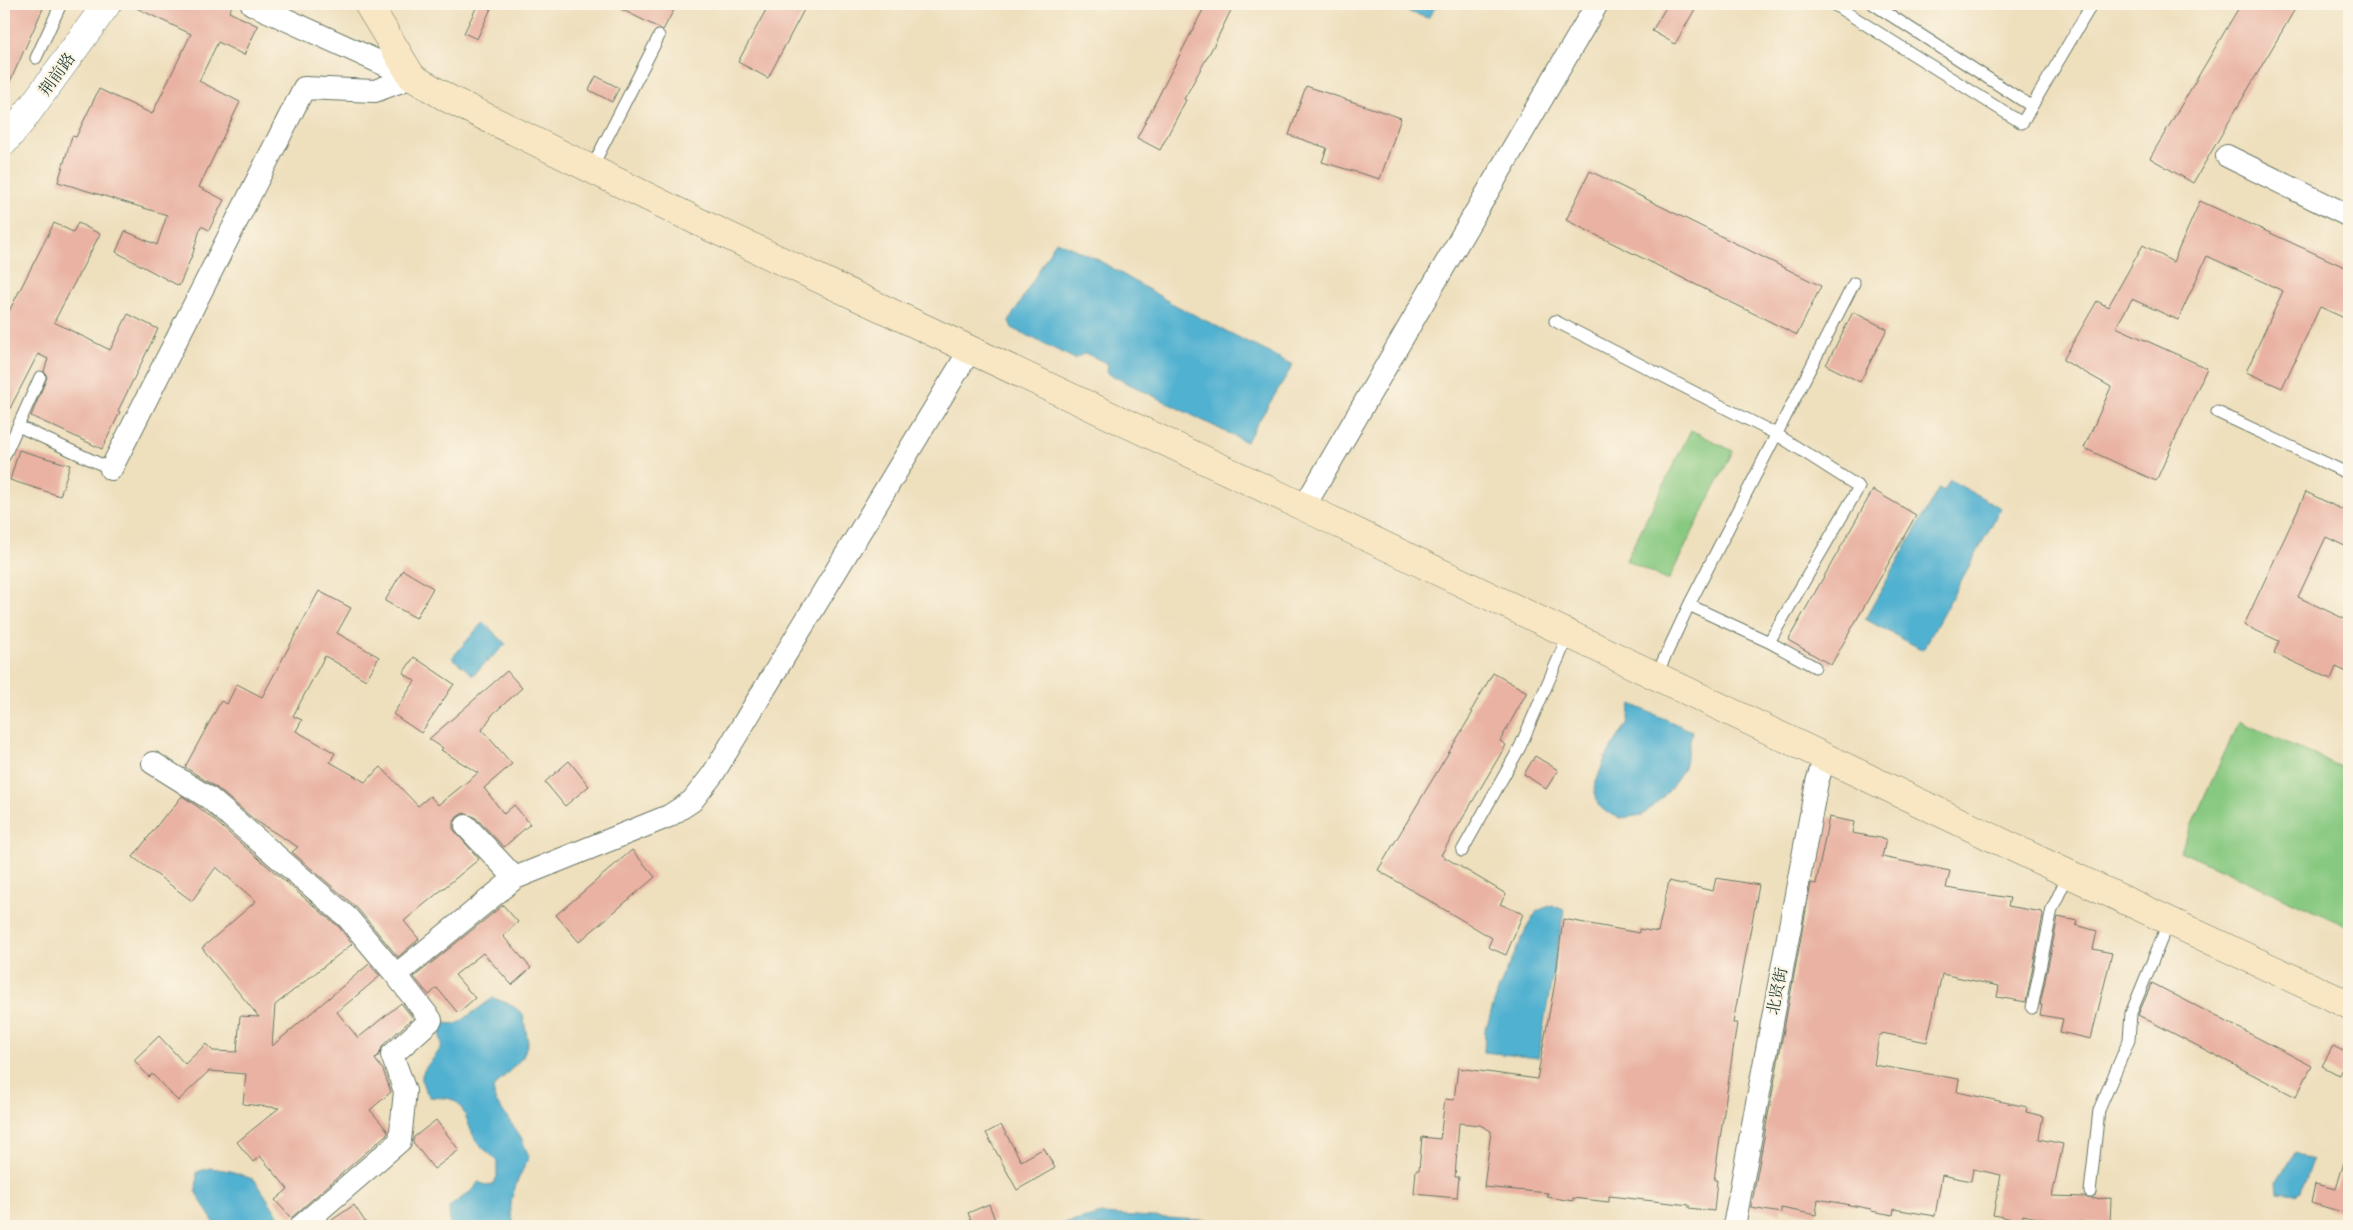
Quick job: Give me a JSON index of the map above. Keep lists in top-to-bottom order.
{
  "streets": {
    "street": ["荆前路", "北贤街"]
  }
}
